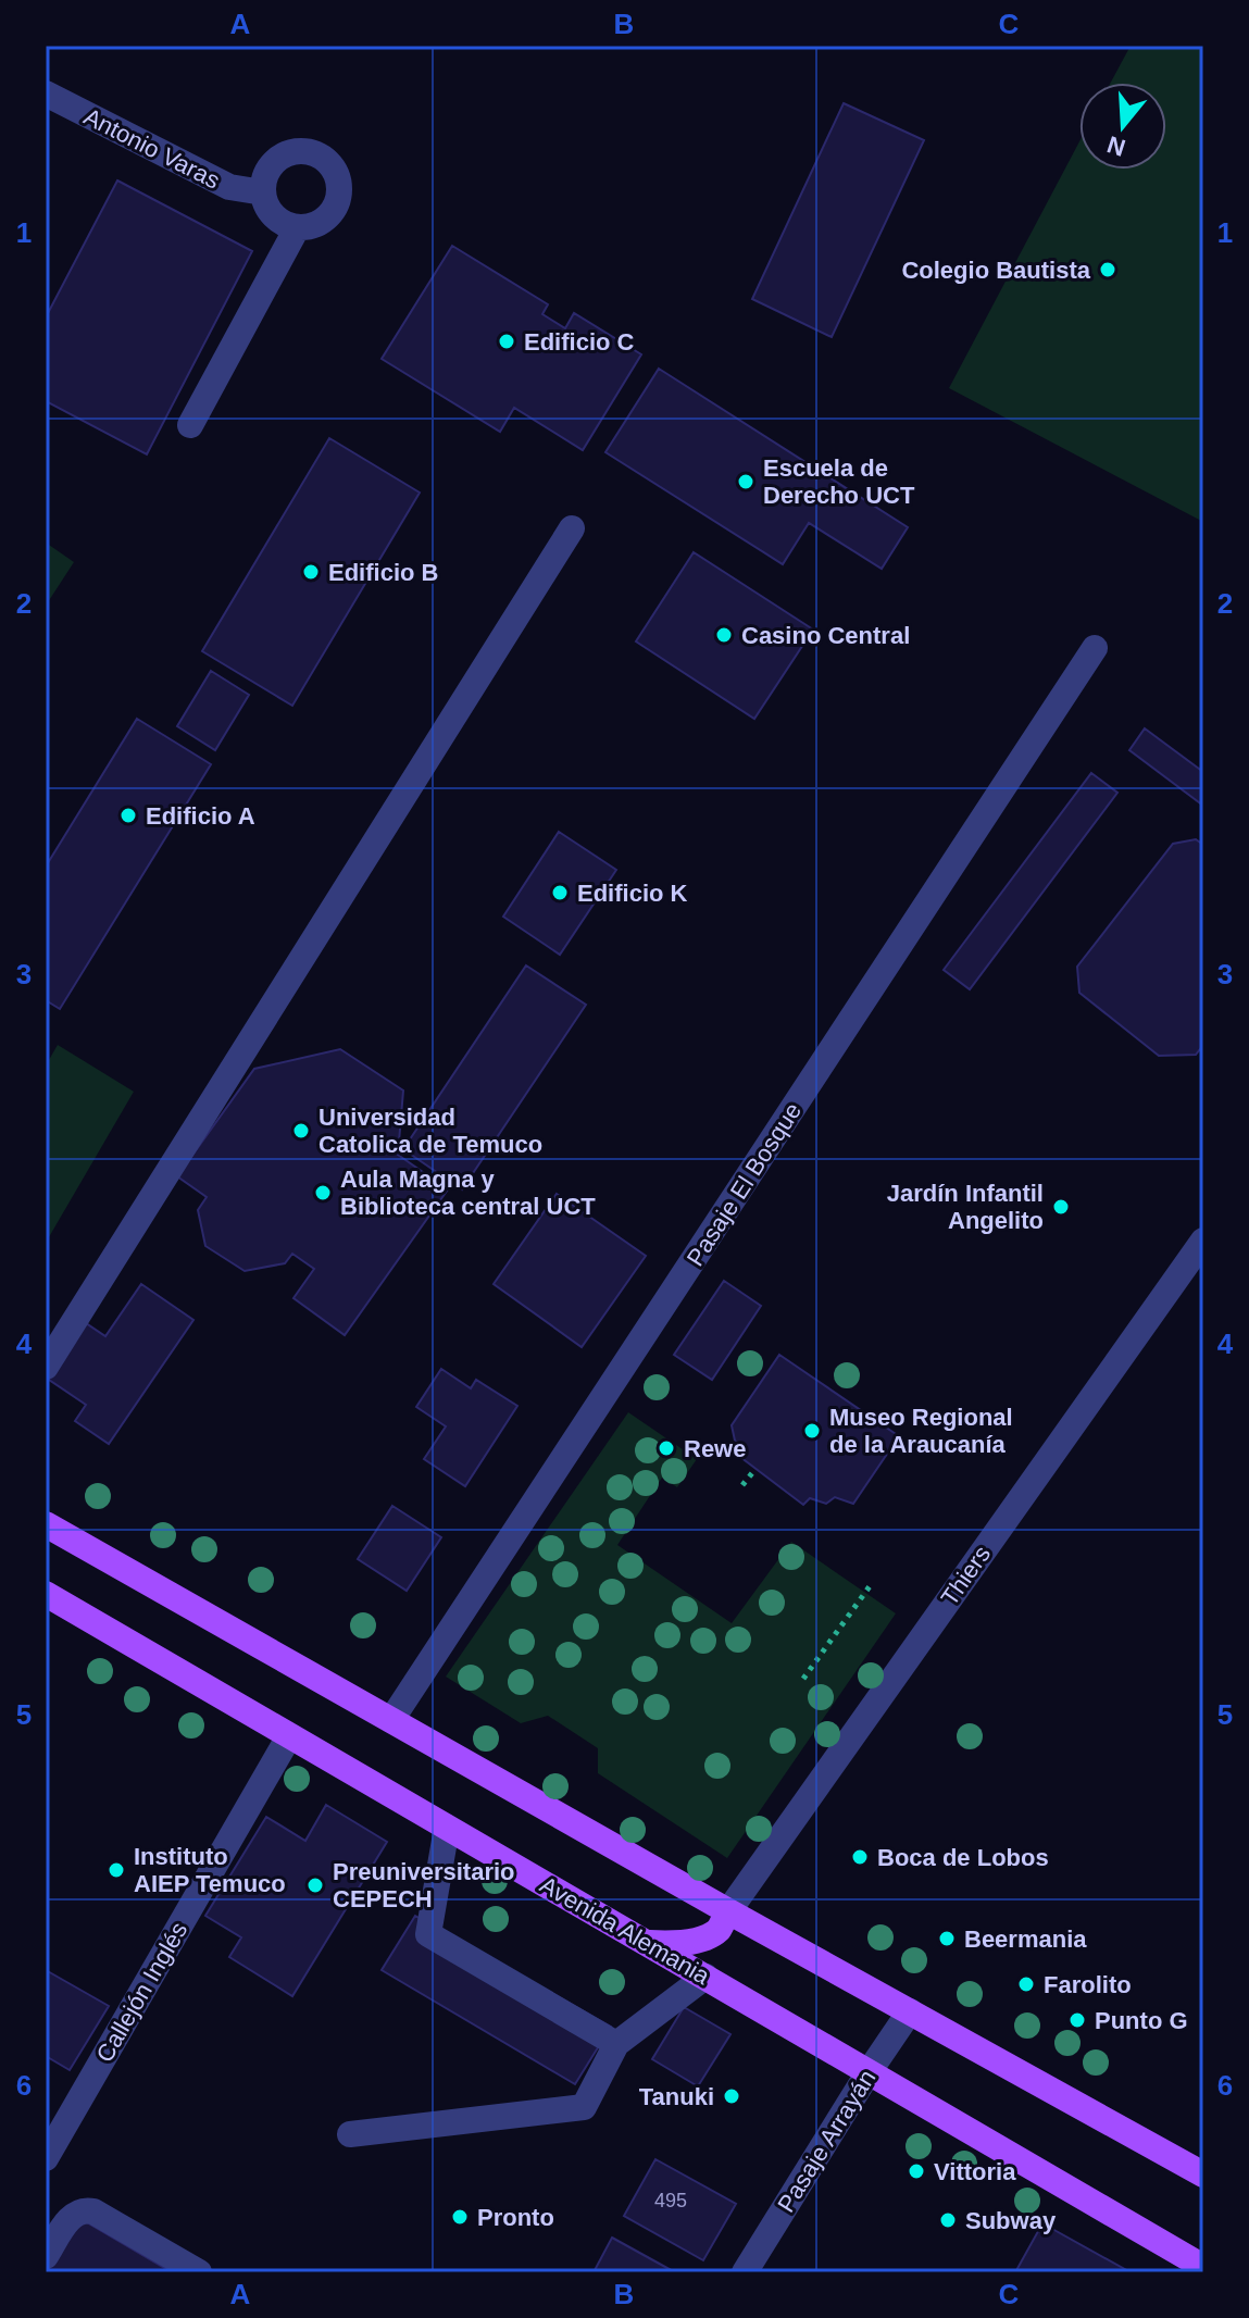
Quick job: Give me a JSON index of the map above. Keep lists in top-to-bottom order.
{
  "streets": {
    "main road": ["Avenida Alemania"],
    "street": [
      "Antonio Varas",
      "Pasaje El Bosque",
      "Thiers",
      "Callejón Inglés",
      "Pasaje Arrayán"
    ]
  },
  "crossings": [
    ["Avenida Alemania", "Callejón Inglés"],
    ["Avenida Alemania", "Pasaje Arrayán"]
  ],
  "places": [
    "Colegio Bautista",
    "Edificio C",
    "Escuela de Derecho UCT",
    "Edificio B",
    "Casino Central",
    "Edificio A",
    "Edificio K",
    "Universidad Catolica de Temuco",
    "Aula Magna y Biblioteca central UCT",
    "Jardín Infantil Angelito",
    "Museo Regional de la Araucanía",
    "Rewe",
    "Boca de Lobos",
    "Instituto AIEP Temuco",
    "Preuniversitario CEPECH",
    "Beermania",
    "Farolito",
    "Punto G",
    "Tanuki",
    "Vittoria",
    "Pronto",
    "Subway"
  ],
  "house_numbers": ["495"],
  "north": "bottom",
  "grid": {
    "columns": ["A", "B", "C"],
    "rows": [
      "1",
      "2",
      "3",
      "4",
      "5",
      "6"
    ]
  }
}
